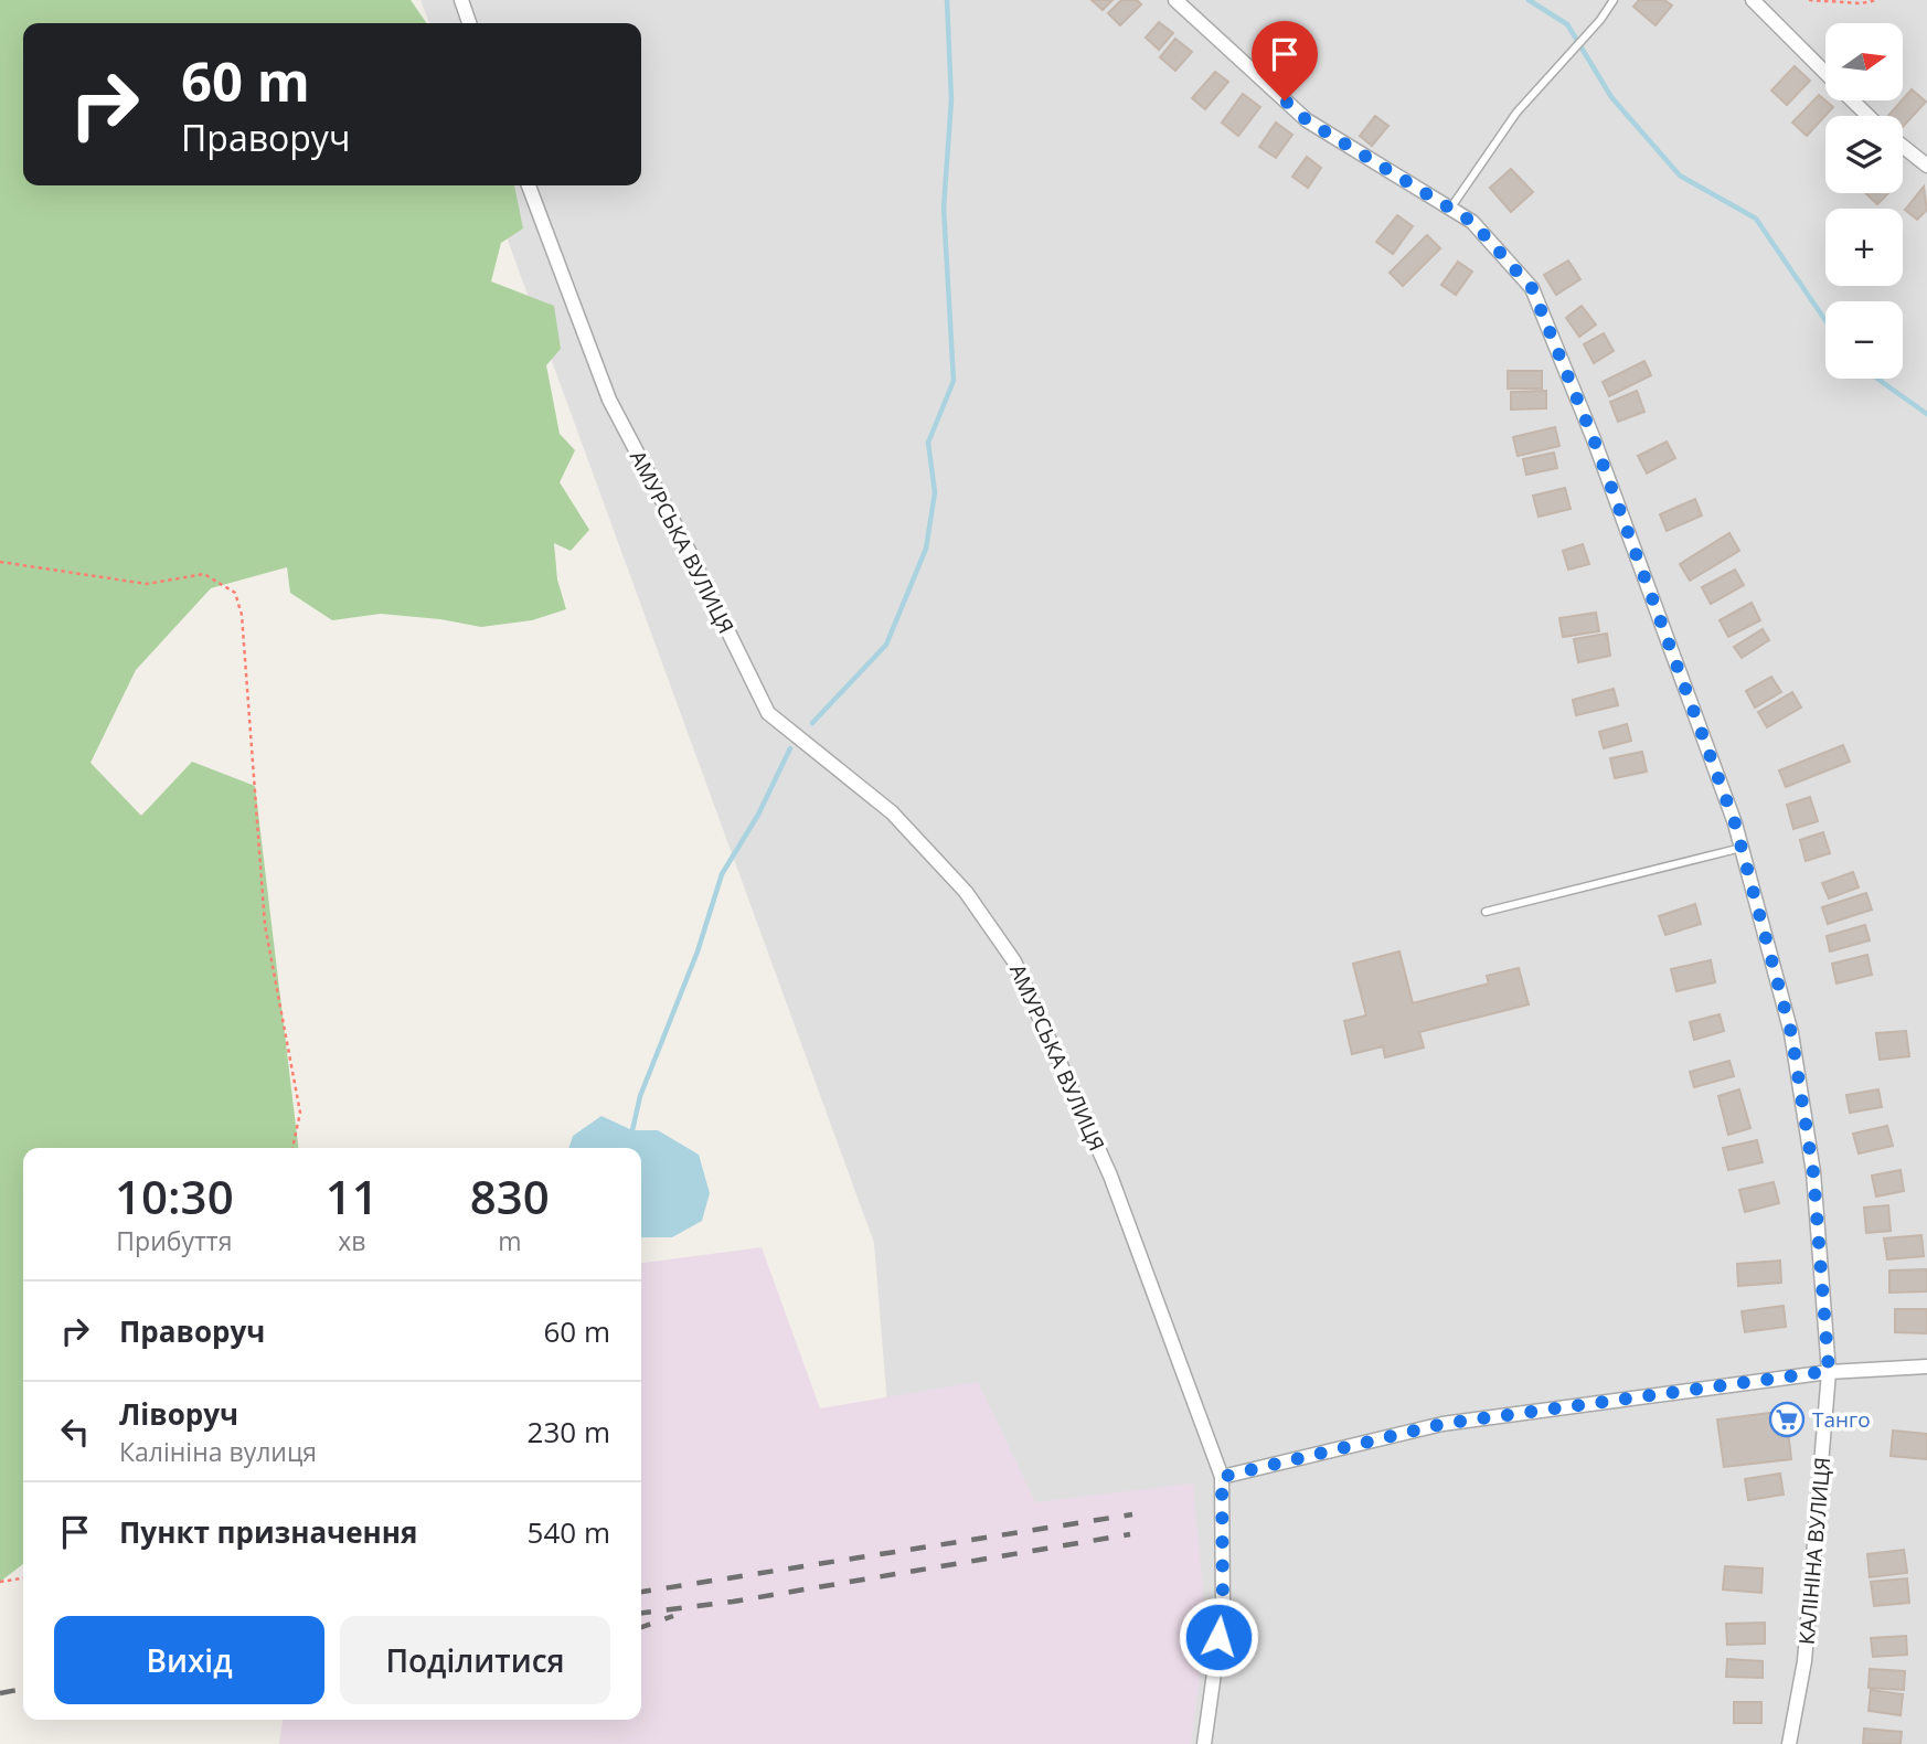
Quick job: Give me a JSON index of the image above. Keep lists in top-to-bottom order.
{
  "streets": {
    "street": ["АМУРСЬКА ВУЛИЦЯ", "КАЛІНІНА ВУЛИЦЯ"]
  },
  "places": {
    "supermarket": ["Танго"]
  },
  "north": "right",
  "page": {
    "map_buttons": ["+", "−"],
    "turn": ["60 m", "Праворуч"],
    "eta": [
      "10:30",
      "Прибуття",
      "11",
      "хв",
      "830",
      "m"
    ],
    "list": [
      {
        "name": "Праворуч",
        "value": "60 m"
      },
      {
        "name": "Ліворуч",
        "note": "Калініна вулиця",
        "value": "230 m"
      },
      {
        "name": "Пункт призначення",
        "value": "540 m"
      }
    ],
    "buttons": ["Вихід", "Поділитися"]
  }
}
